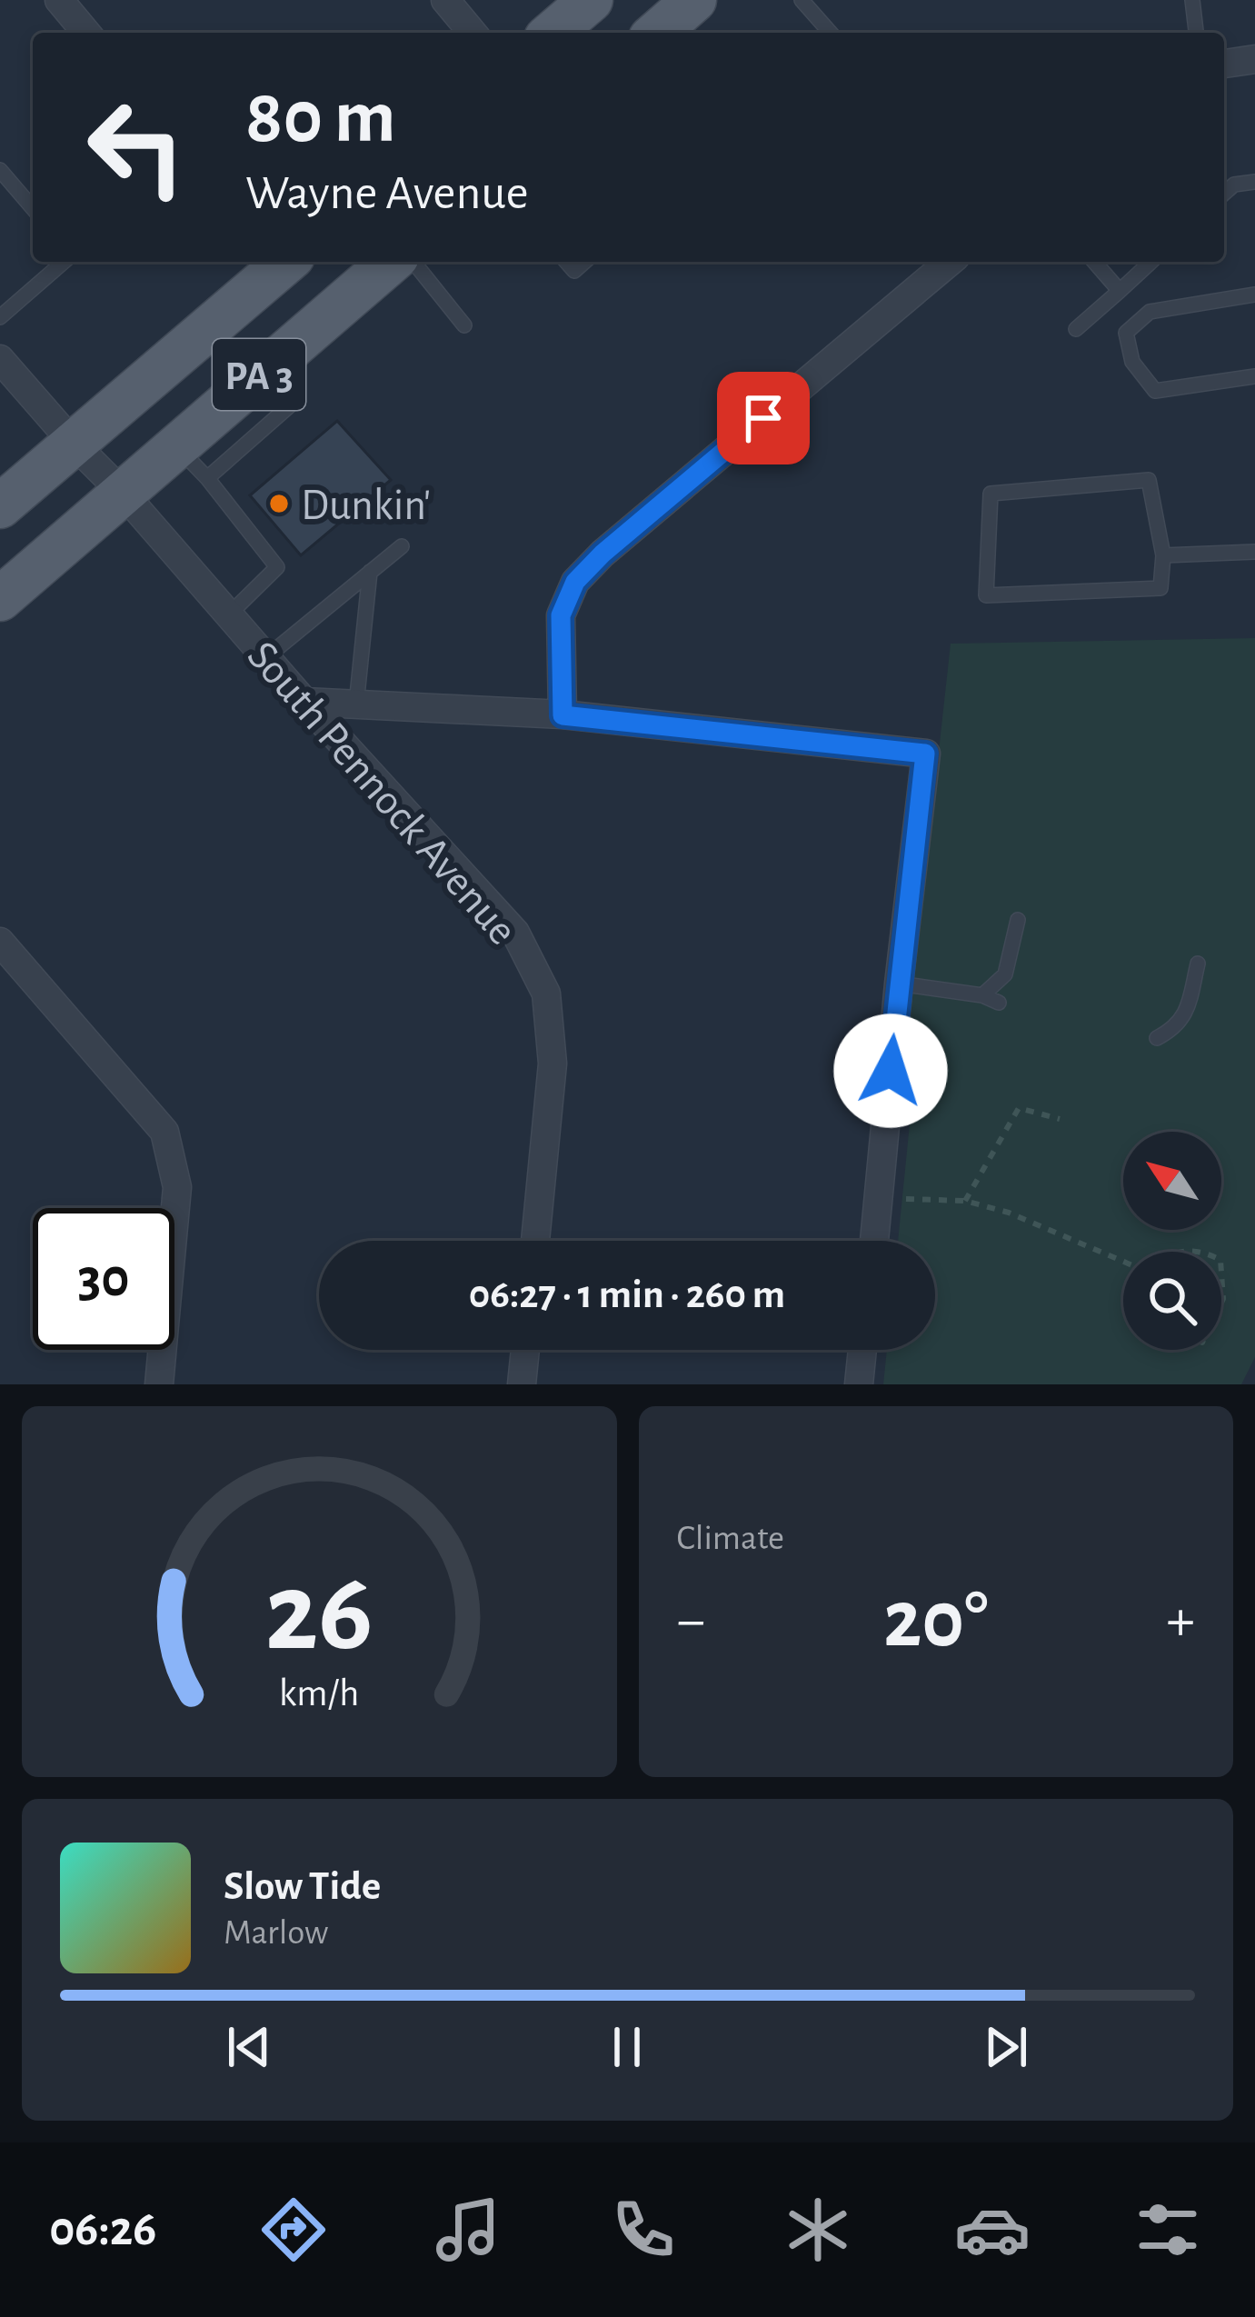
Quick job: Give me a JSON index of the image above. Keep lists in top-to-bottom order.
{
  "streets": {
    "main road": ["PA 3"],
    "street": ["South Pennock Avenue"]
  },
  "crossings": [
    ["PA 3", "South Pennock Avenue"]
  ],
  "places": ["Dunkin'"],
  "north": "top left",
  "page": {
    "turn": ["80 m", "Wayne Avenue"],
    "limit": "30",
    "trip": "06:27 · 1 min · 260 m",
    "tile": "Climate",
    "heat": ["−", "20°", "+"],
    "song": ["Slow Tide", "Marlow"],
    "tabs": "06:26",
    "gauge": ["26", "km/h"]
  }
}
